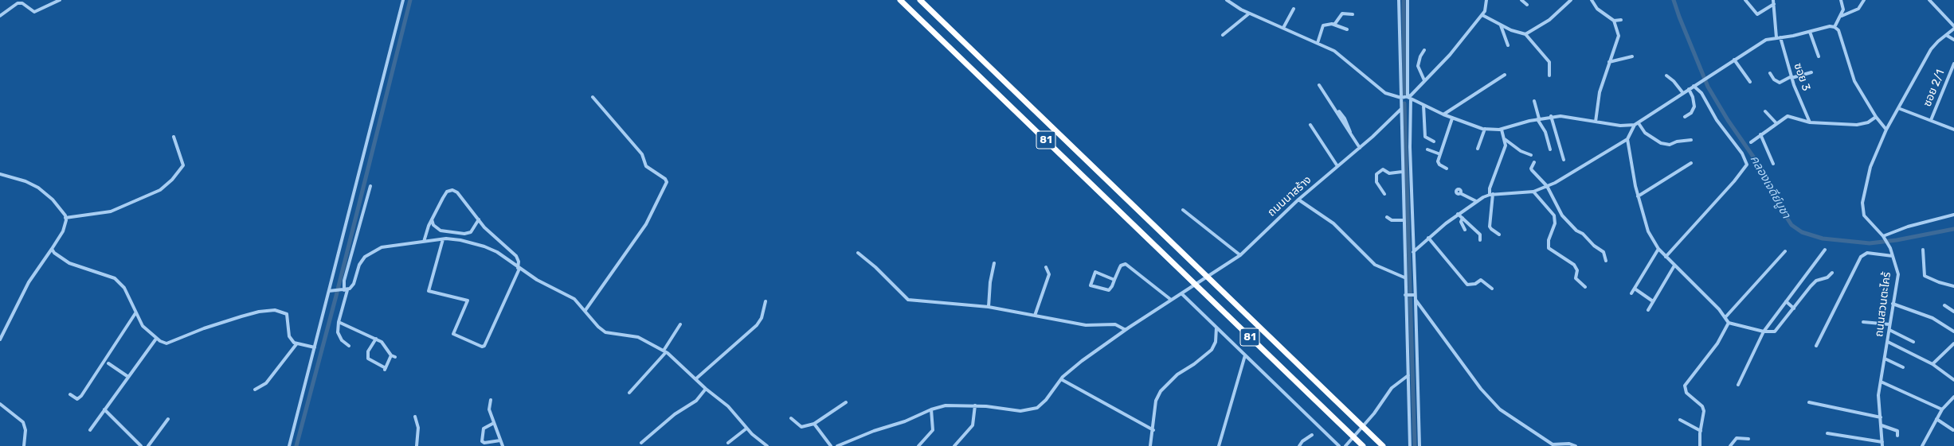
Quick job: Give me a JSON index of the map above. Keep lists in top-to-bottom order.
{
  "streets": {
    "highway": ["81"],
    "street": [
      "ซอย 3",
      "ซอย 2/1",
      "ถนนนาสร้าง",
      "ถนนสวนตะไคร้"
    ]
  },
  "water": ["คลองเจดีย์บูชา"]
}
